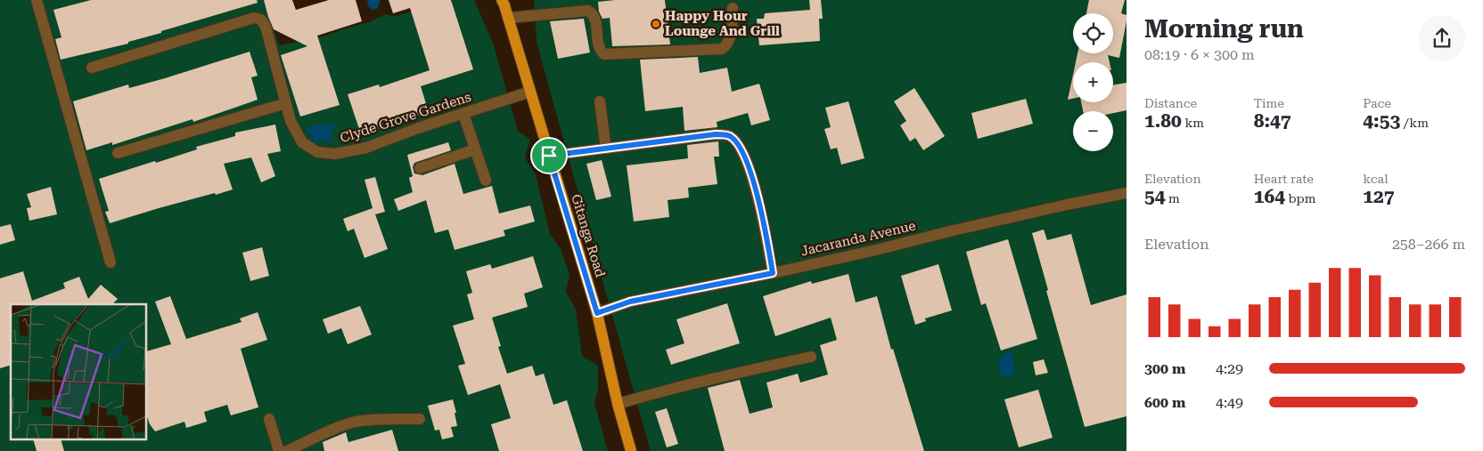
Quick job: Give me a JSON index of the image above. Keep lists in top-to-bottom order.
{
  "streets": {
    "main road": ["Gitanga Road"],
    "street": ["Clyde Grove Gardens", "Jacaranda Avenue"]
  },
  "crossings": [
    ["Clyde Grove Gardens", "Gitanga Road"],
    ["Gitanga Road", "Jacaranda Avenue"]
  ],
  "places": ["Happy Hour Lounge And Grill"],
  "page": {
    "heading": ["Morning run", "08:19 · 6 × 300 m"],
    "map_buttons": ["+", "−"],
    "stats": [
      ["Distance", "1.80 km"],
      ["Time", "8:47"],
      ["Pace", "4:53 /km"],
      ["Elevation", "54 m"],
      ["Heart rate", "164 bpm"],
      ["kcal", "127"]
    ],
    "chart": ["Elevation", "258–266 m"],
    "list": [
      {
        "name": "300 m",
        "note": "4:29"
      },
      {
        "name": "600 m",
        "note": "4:49"
      }
    ]
  }
}
